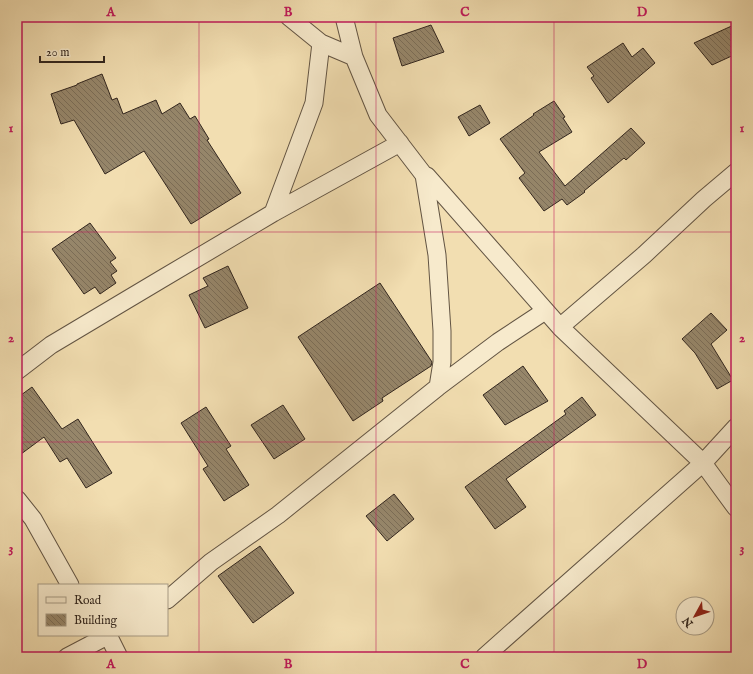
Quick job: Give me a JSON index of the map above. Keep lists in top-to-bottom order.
{
  "legend": ["Road", "Building"],
  "scale_bar": "20 m",
  "north": "bottom left",
  "grid": {
    "columns": [
      "A",
      "B",
      "C",
      "D"
    ],
    "rows": ["1", "2", "3"]
  }
}
